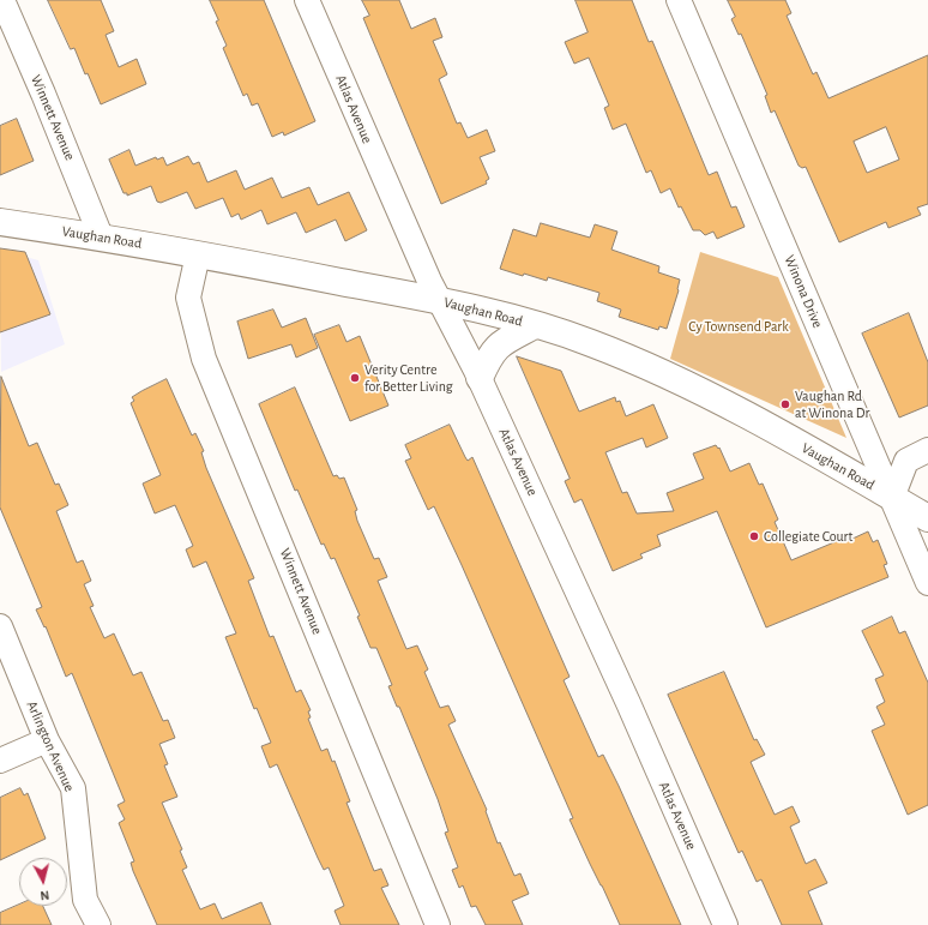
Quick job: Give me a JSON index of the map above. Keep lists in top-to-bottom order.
{
  "streets": {
    "street": [
      "Atlas Avenue",
      "Winnett Avenue",
      "Vaughan Road",
      "Winona Drive",
      "Arlington Avenue"
    ]
  },
  "crossings": [
    ["Atlas Avenue", "Vaughan Road"],
    ["Winnett Avenue", "Vaughan Road"],
    ["Vaughan Road", "Winona Drive"]
  ],
  "parks": ["Cy Townsend Park"],
  "places": ["Verity Centre for Better Living", "Vaughan Rd at Winona Dr", "Collegiate Court"],
  "north": "bottom"
}
